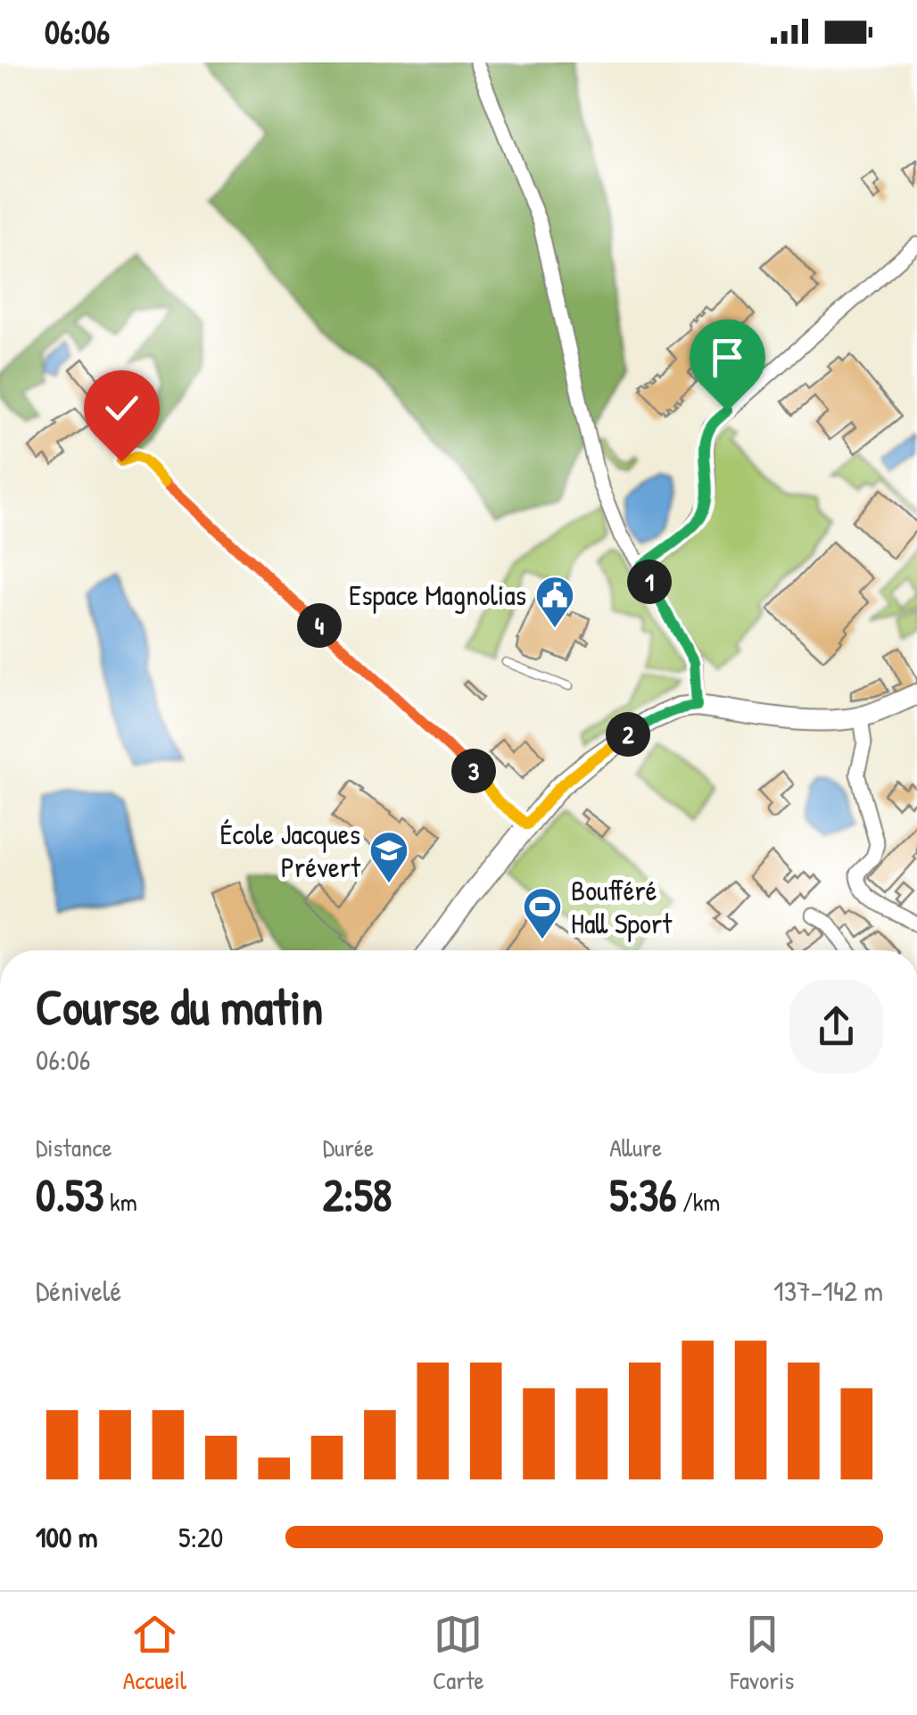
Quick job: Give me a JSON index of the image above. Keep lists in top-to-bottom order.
{
  "places": {
    "public building": ["Espace Magnolias"],
    "school or university": ["École Jacques Prévert"],
    "sports": ["Boufféré Hall Sport"]
  },
  "page": {
    "status": "06:06",
    "pins": [
      "1",
      "4",
      "2",
      "3"
    ],
    "heading": ["Course du matin", "06:06"],
    "stats": [
      ["Distance", "0.53 km"],
      ["Durée", "2:58"],
      ["Allure", "5:36 /km"]
    ],
    "chart": ["Dénivelé", "137–142 m"],
    "list": [
      {
        "name": "100 m",
        "note": "5:20"
      }
    ],
    "tabs": ["Accueil", "Carte", "Favoris"]
  }
}
